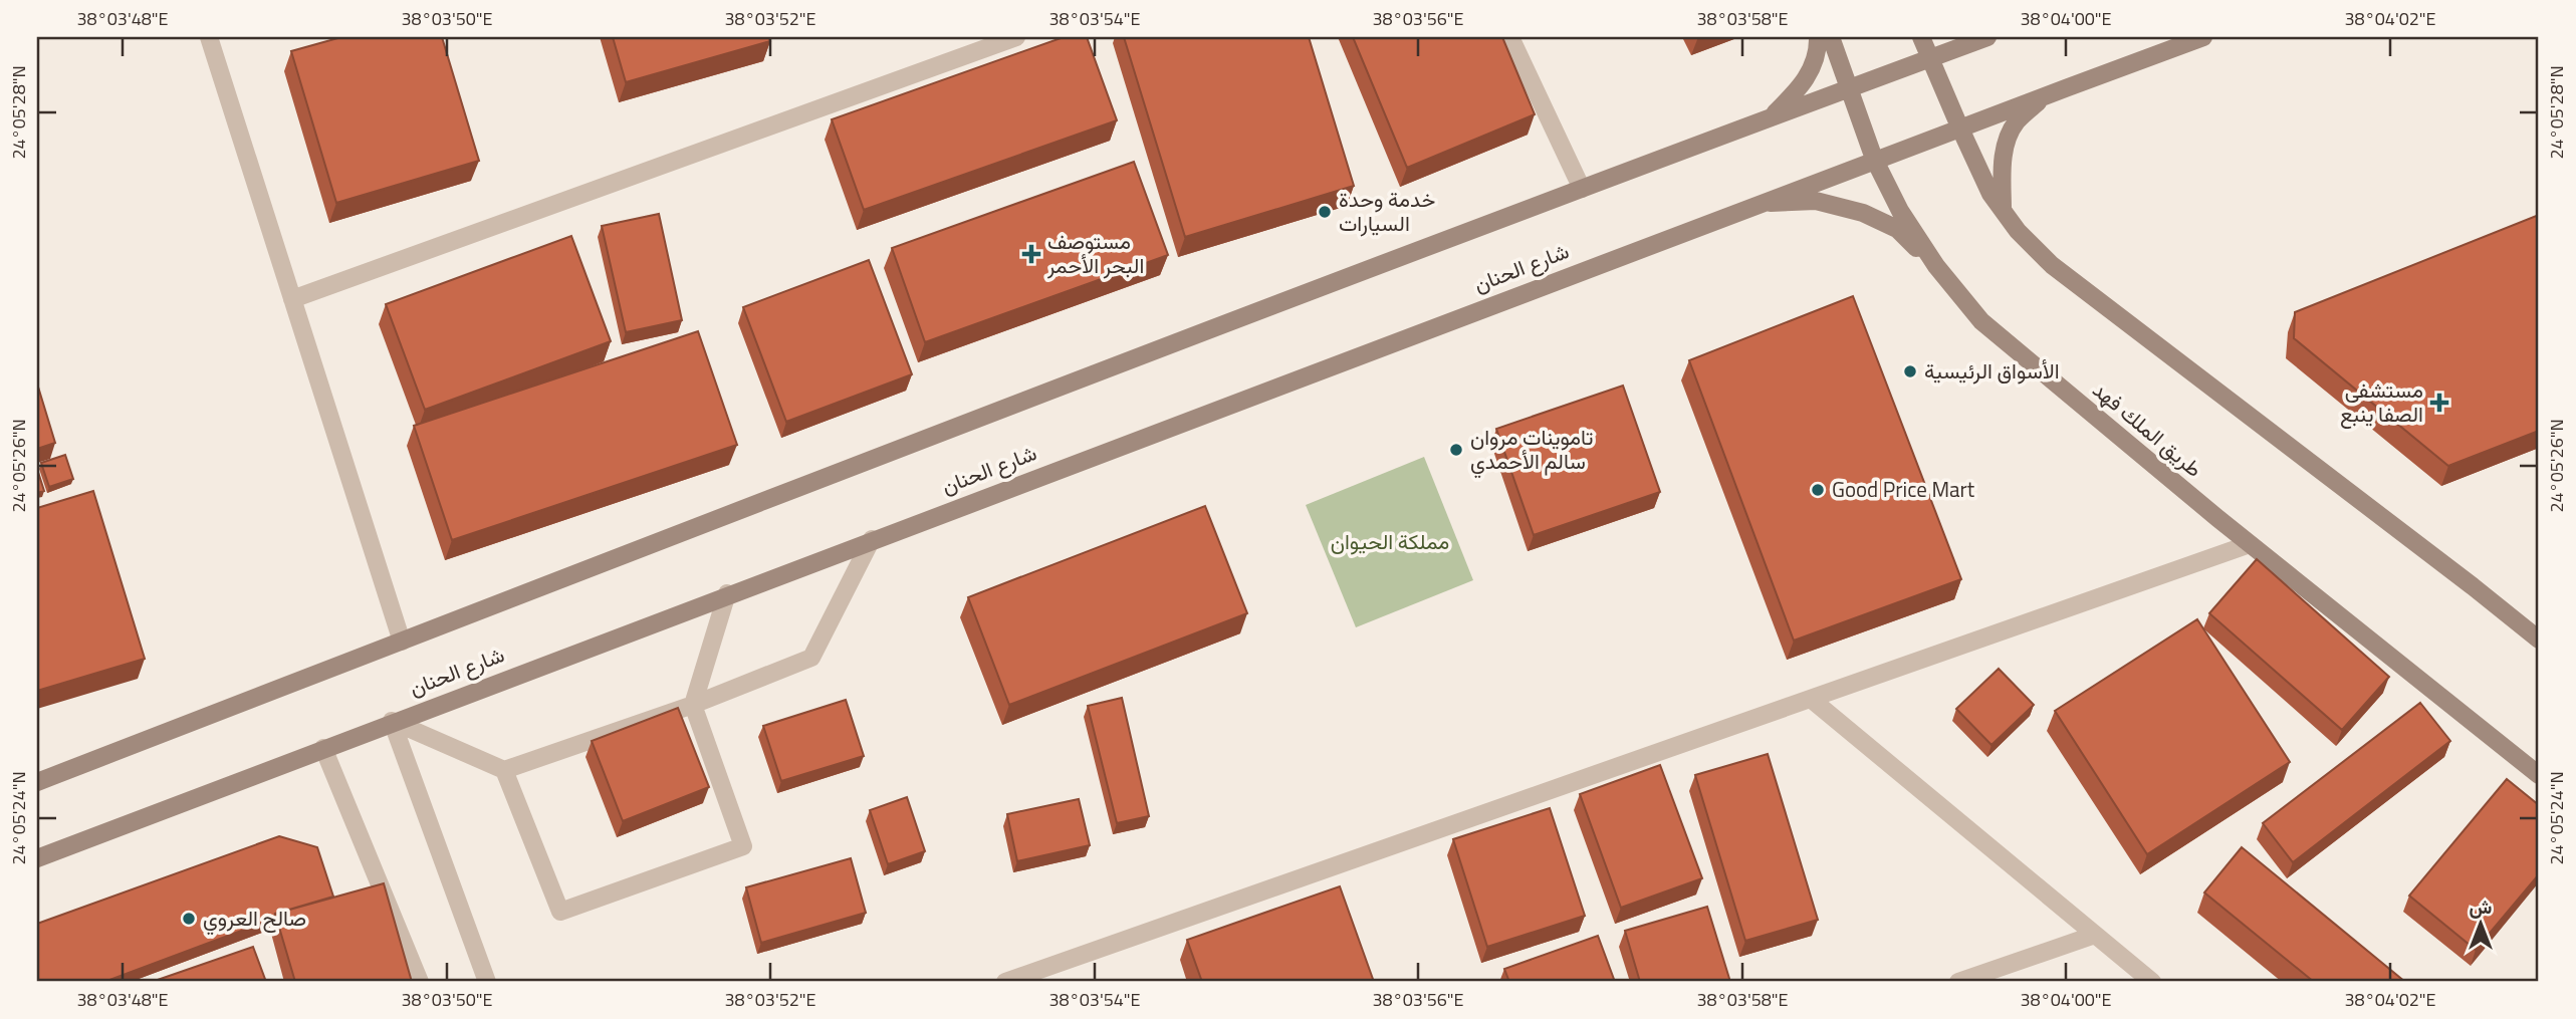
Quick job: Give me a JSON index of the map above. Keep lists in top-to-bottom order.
{
  "streets": {
    "main road": ["شارع الحنان", "طريق الملك فهد"]
  },
  "crossings": [
    ["شارع الحنان", "طريق الملك فهد"]
  ],
  "parks": ["مملكة الحيوان"],
  "places": {
    "other": [
      "خدمة وحدة السيارات",
      "الأسواق الرئيسية",
      "تاموينات مروان سالم الأحمدي",
      "Good Price Mart",
      "صالح العروي"
    ],
    "health": ["مستوصف البحر الأحمر", "مستشفى الصفا ينبع"]
  },
  "north": "top",
  "coordinates": [
    "38°03'48\"E",
    "38°03'50\"E",
    "38°03'52\"E",
    "38°03'54\"E",
    "38°03'56\"E",
    "38°03'58\"E",
    "38°04'00\"E",
    "38°04'02\"E",
    "24°05'28\"N",
    "24°05'26\"N",
    "24°05'24\"N"
  ]
}
